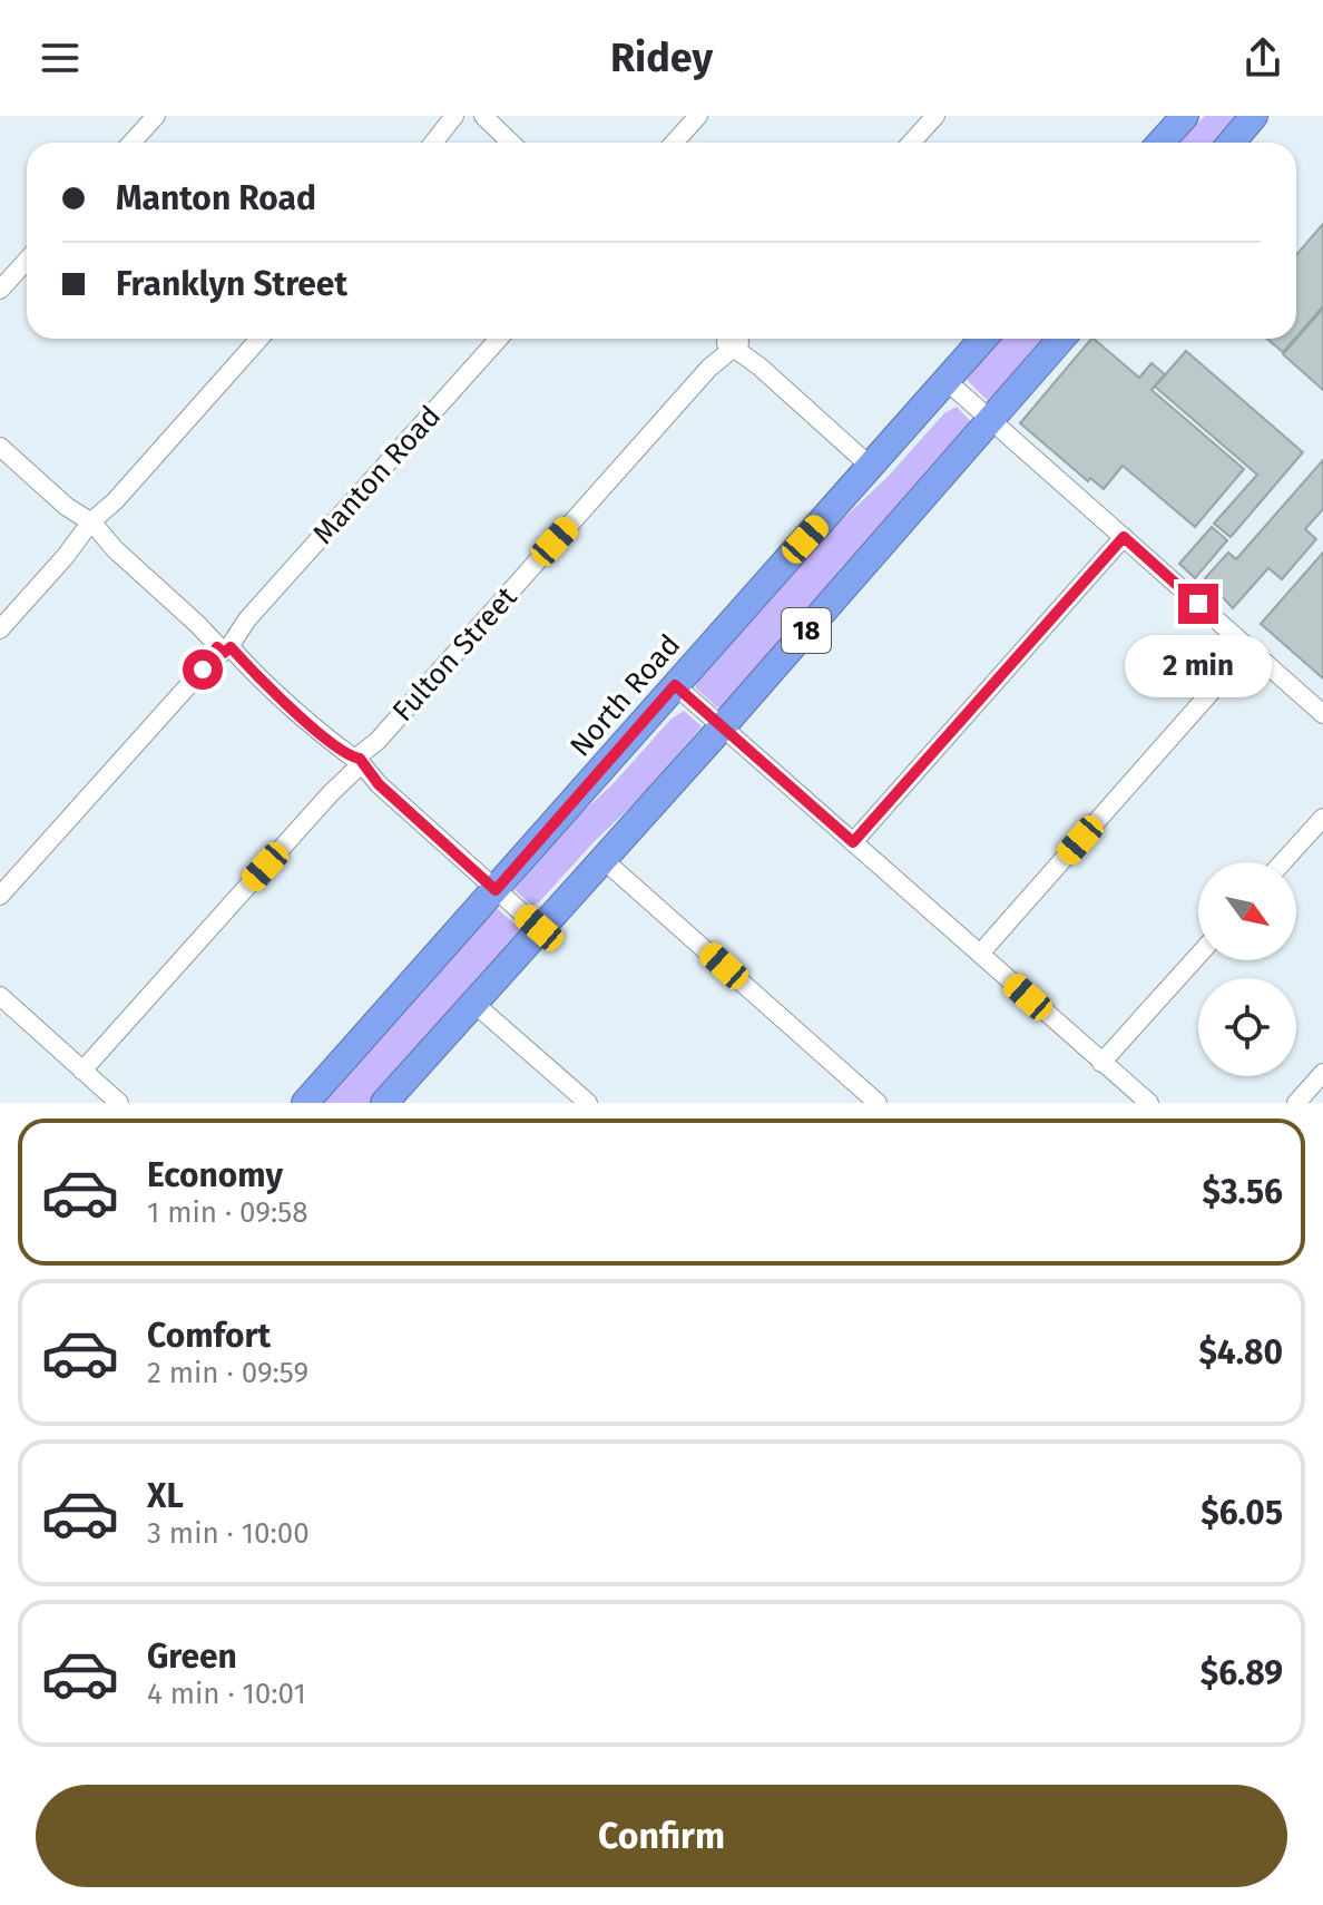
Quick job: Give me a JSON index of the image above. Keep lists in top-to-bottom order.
{
  "streets": {
    "highway": ["18", "North Road"],
    "street": ["Manton Road", "Fulton Street"]
  },
  "north": "bottom right",
  "page": {
    "header": "Ridey",
    "banner": ["Manton Road", "Franklyn Street"],
    "bubble": "2 min",
    "list": [
      {
        "name": "Economy",
        "note": "1 min · 09:58",
        "value": "$3.56"
      },
      {
        "name": "Comfort",
        "note": "2 min · 09:59",
        "value": "$4.80"
      },
      {
        "name": "XL",
        "note": "3 min · 10:00",
        "value": "$6.05"
      },
      {
        "name": "Green",
        "note": "4 min · 10:01",
        "value": "$6.89"
      }
    ],
    "buttons": "Confirm"
  }
}
